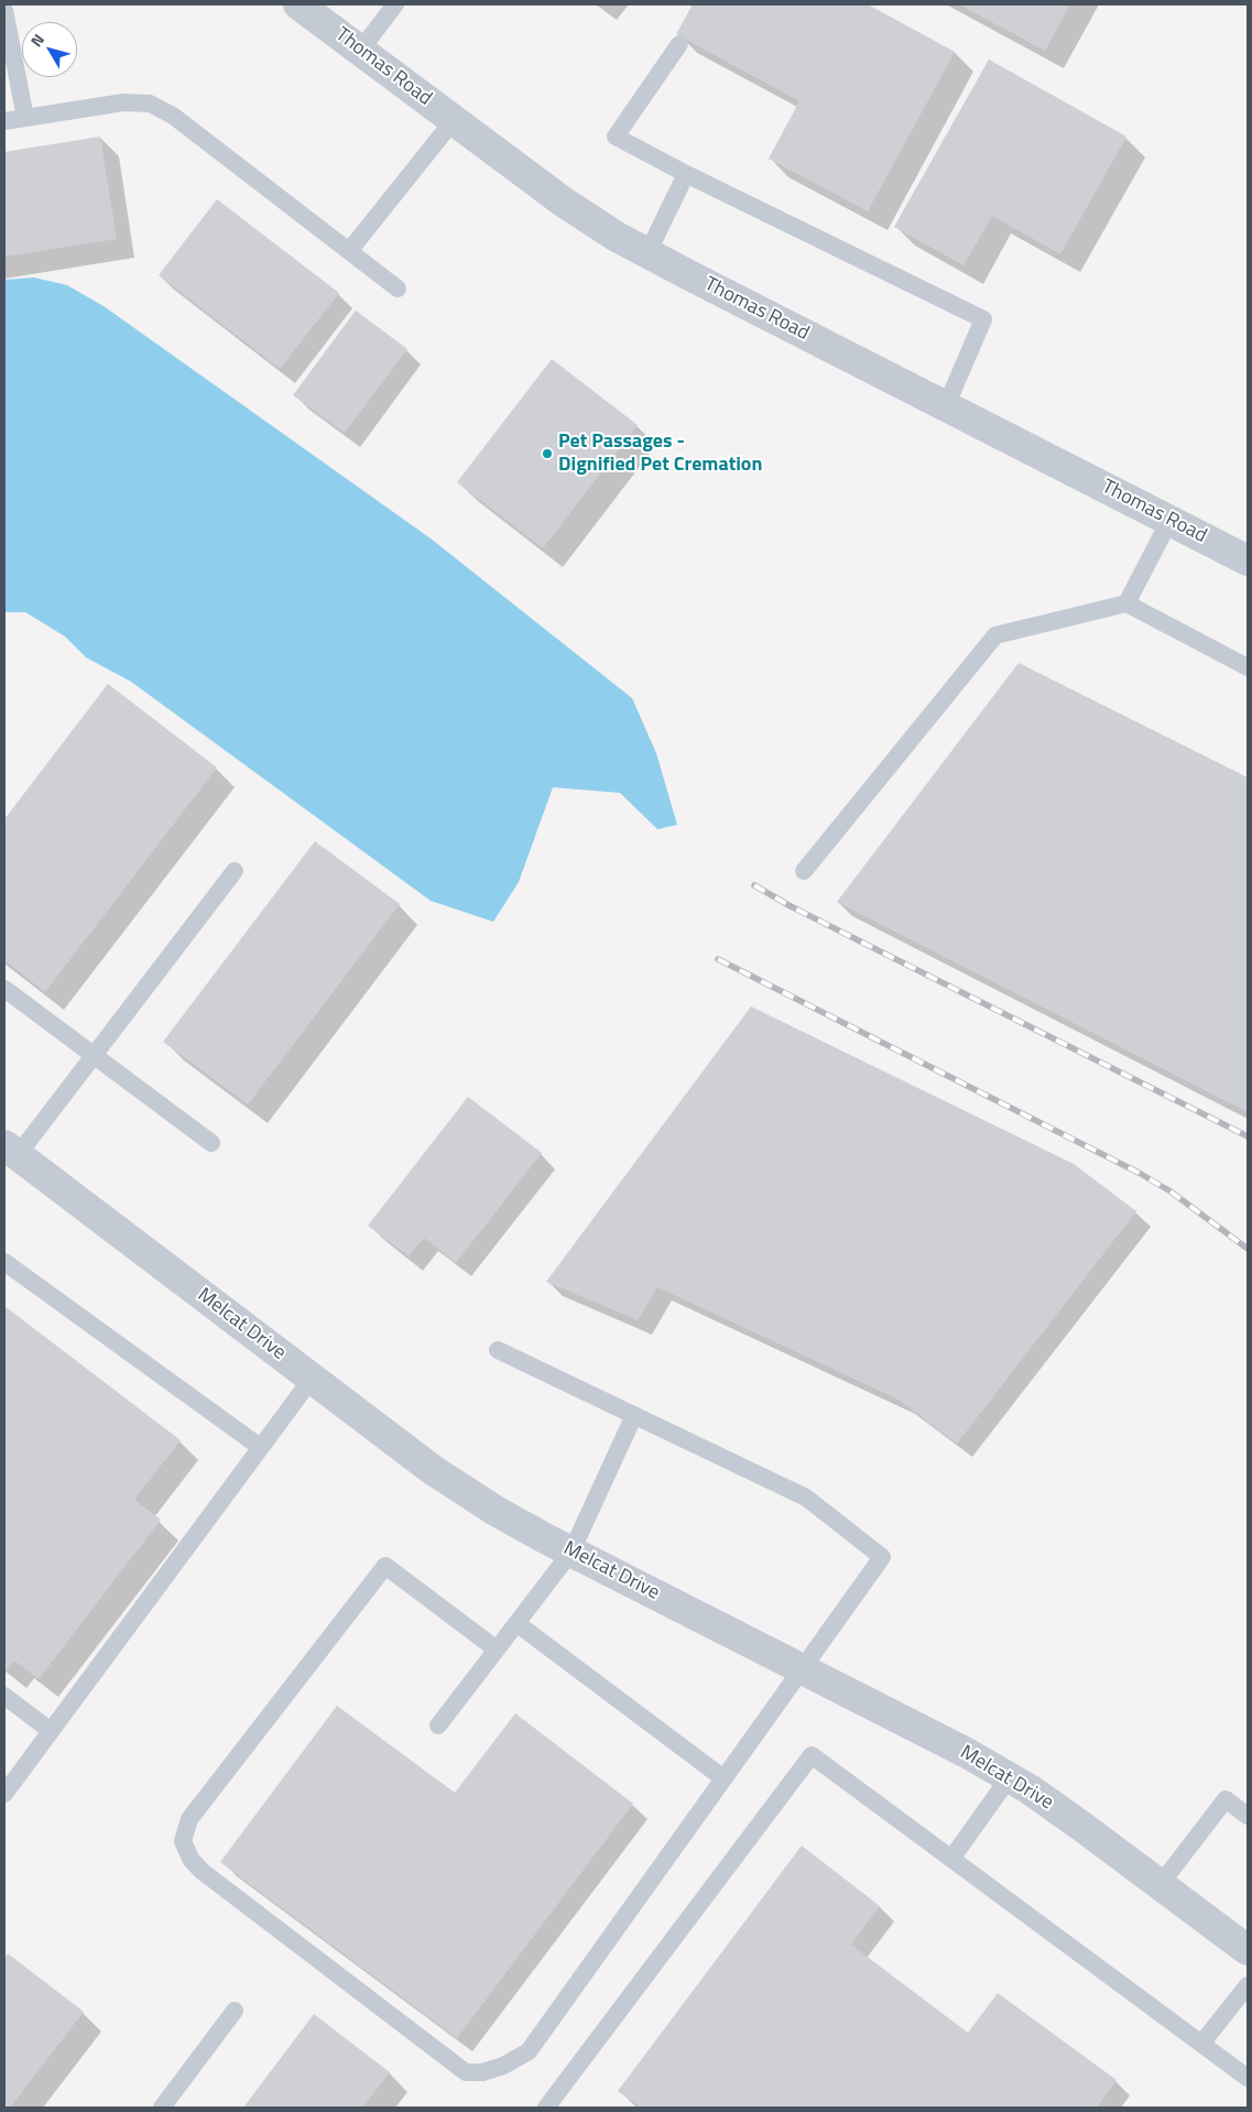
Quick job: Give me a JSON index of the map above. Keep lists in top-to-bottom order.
{
  "streets": {
    "street": ["Thomas Road", "Melcat Drive"]
  },
  "places": ["Pet Passages - Dignified Pet Cremation"],
  "north": "top left"
}
